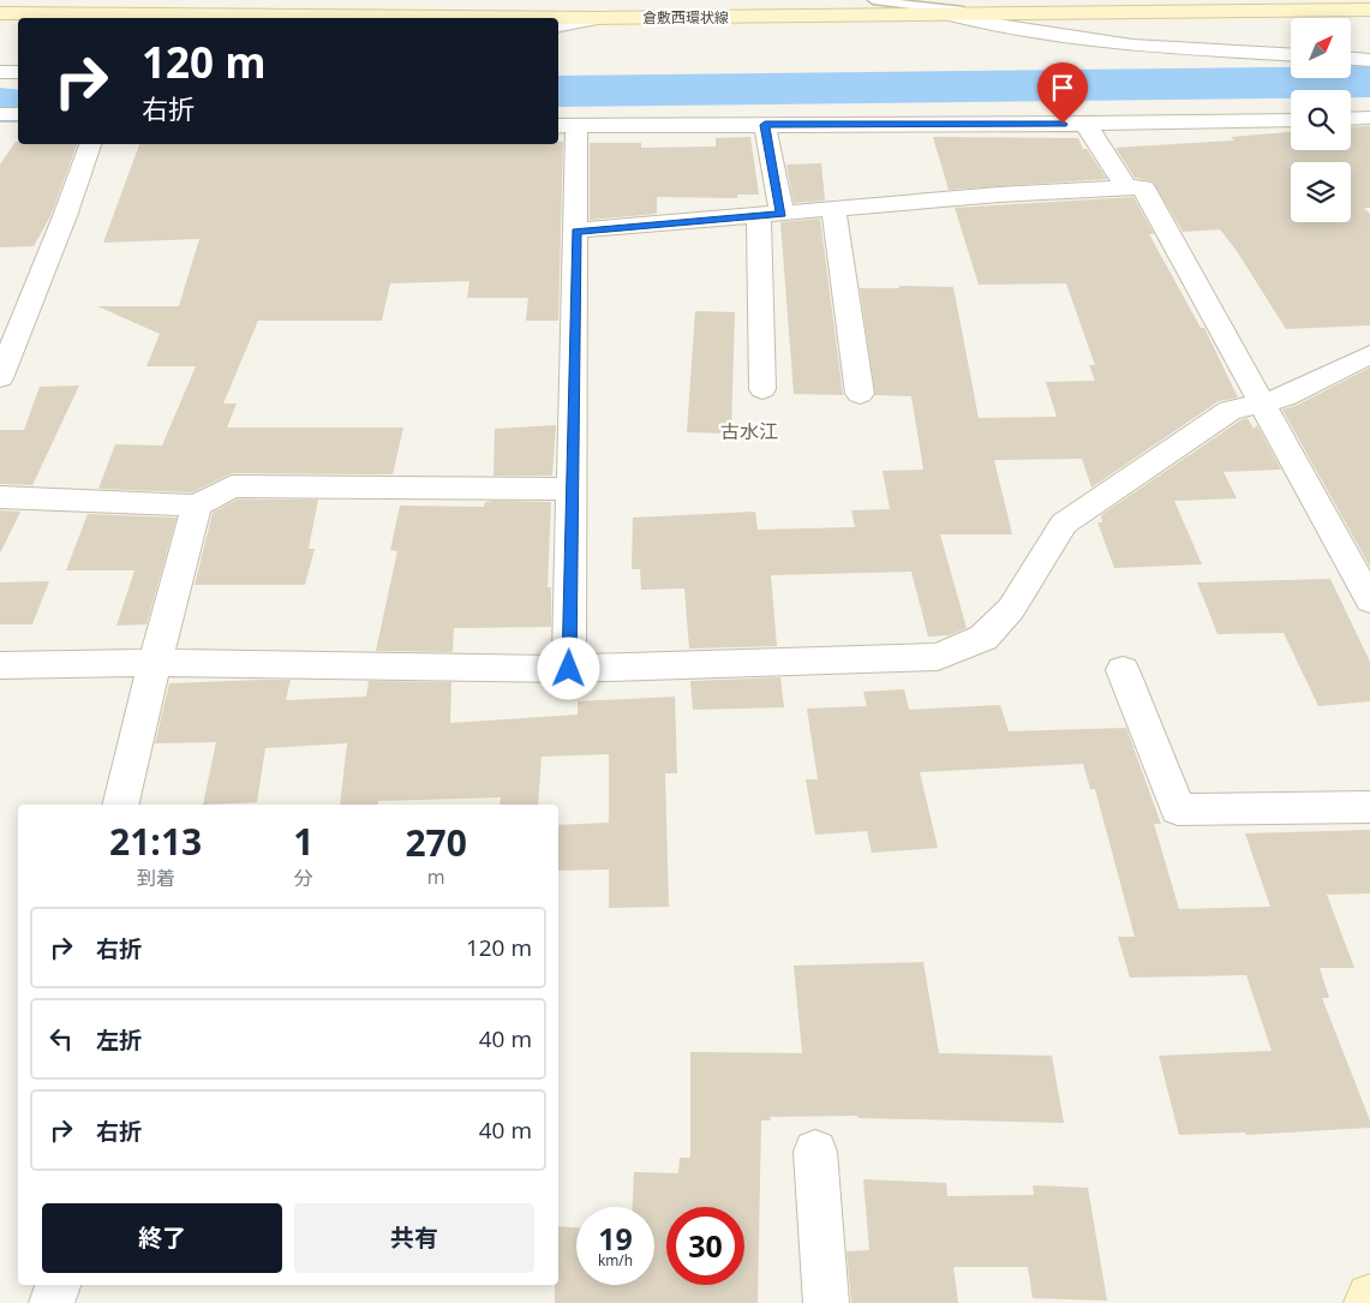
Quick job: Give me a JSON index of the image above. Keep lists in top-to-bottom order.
{
  "streets": {
    "main road": ["倉敷西環状線"]
  },
  "districts": ["古水江"],
  "north": "top right",
  "page": {
    "turn": ["120 m", "右折"],
    "eta": [
      "21:13",
      "到着",
      "1",
      "分",
      "270",
      "m"
    ],
    "list": [
      {
        "name": "右折",
        "value": "120 m"
      },
      {
        "name": "左折",
        "value": "40 m"
      },
      {
        "name": "右折",
        "value": "40 m"
      }
    ],
    "buttons": ["終了", "共有"],
    "speed": "19 km/h",
    "limit": "30"
  }
}
